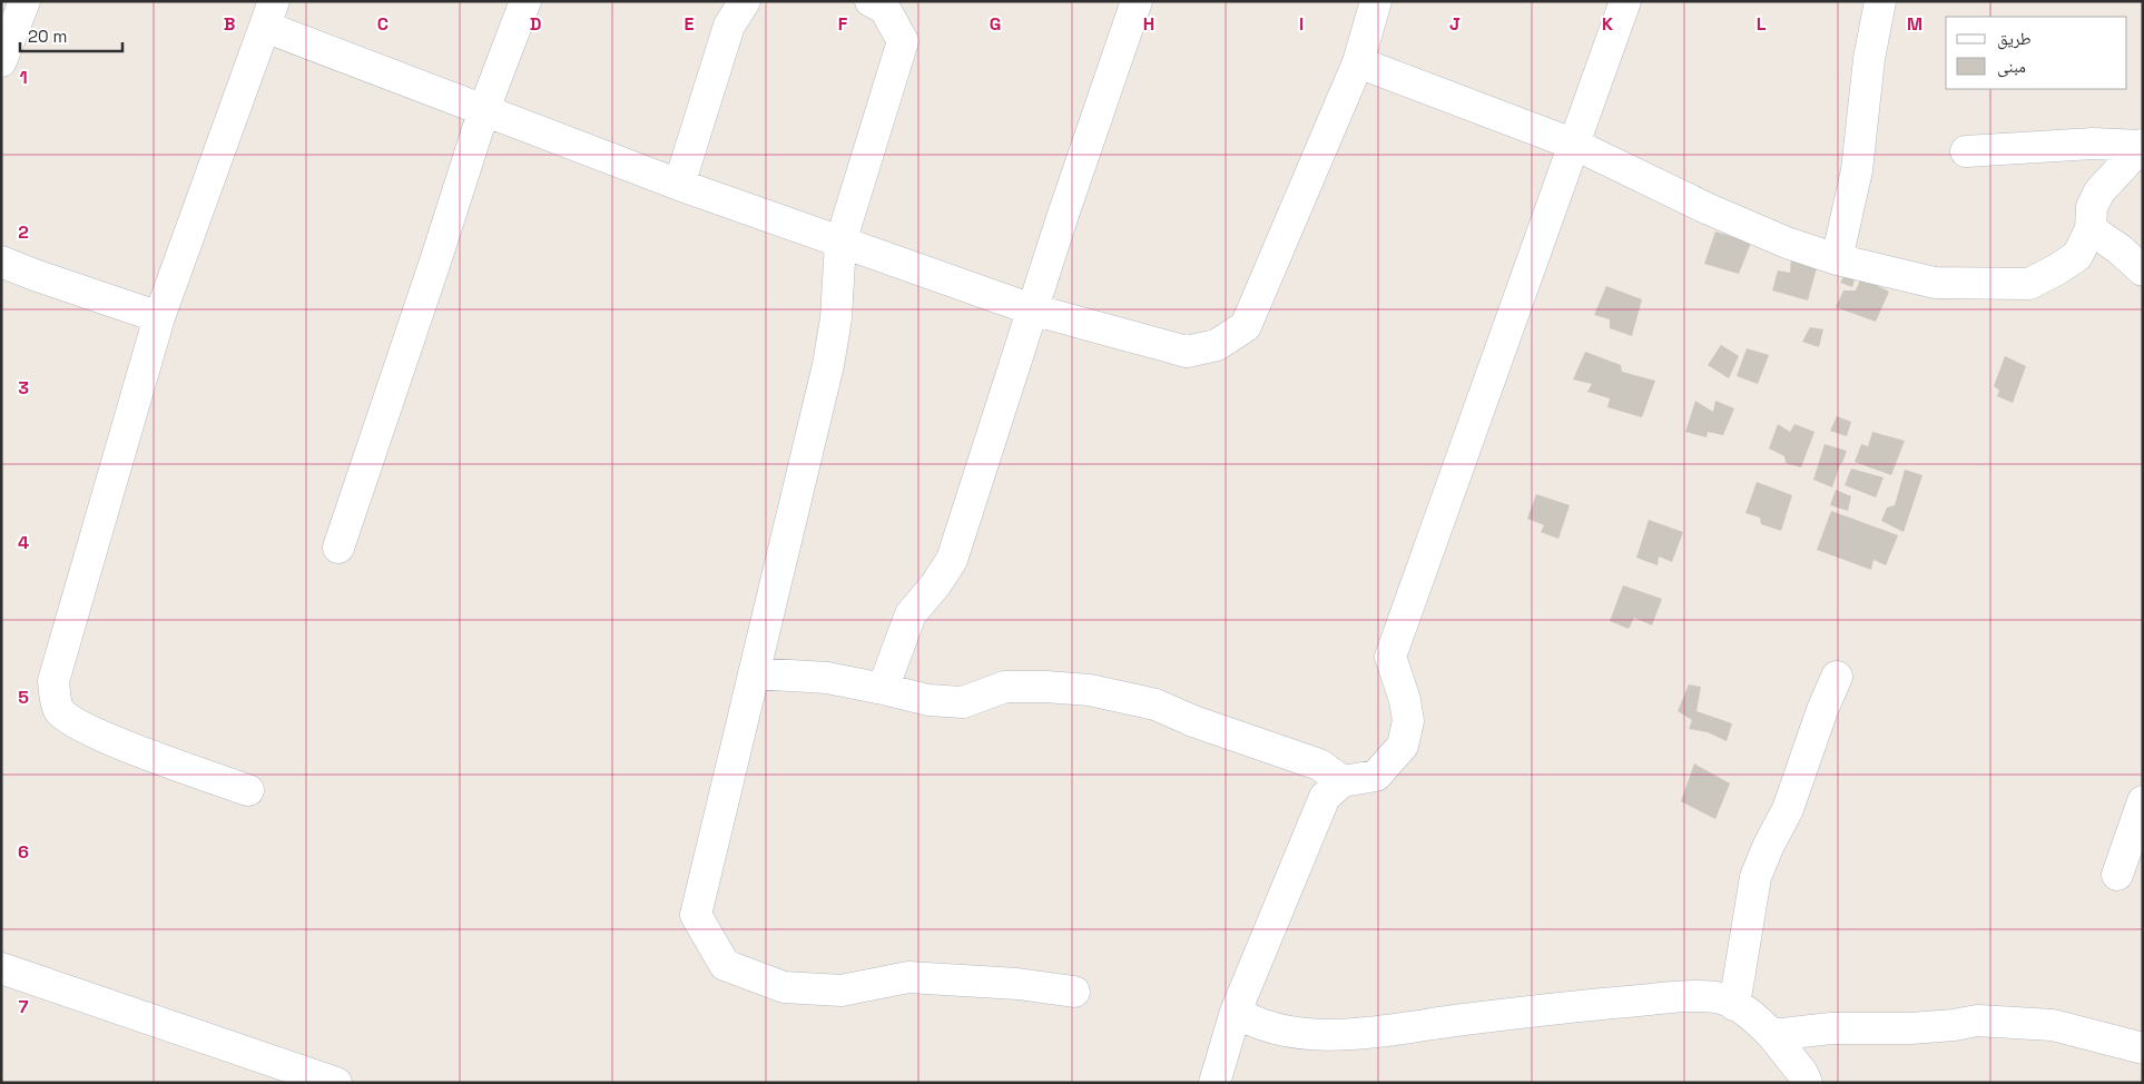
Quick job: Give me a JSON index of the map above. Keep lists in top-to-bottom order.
{
  "legend": ["طريق", "مبنى"],
  "scale_bar": "20 m",
  "grid": {
    "columns": [
      "B",
      "C",
      "D",
      "E",
      "F",
      "G",
      "H",
      "I",
      "J",
      "K",
      "L",
      "M"
    ],
    "rows": [
      "1",
      "2",
      "3",
      "4",
      "5",
      "6",
      "7"
    ]
  }
}
